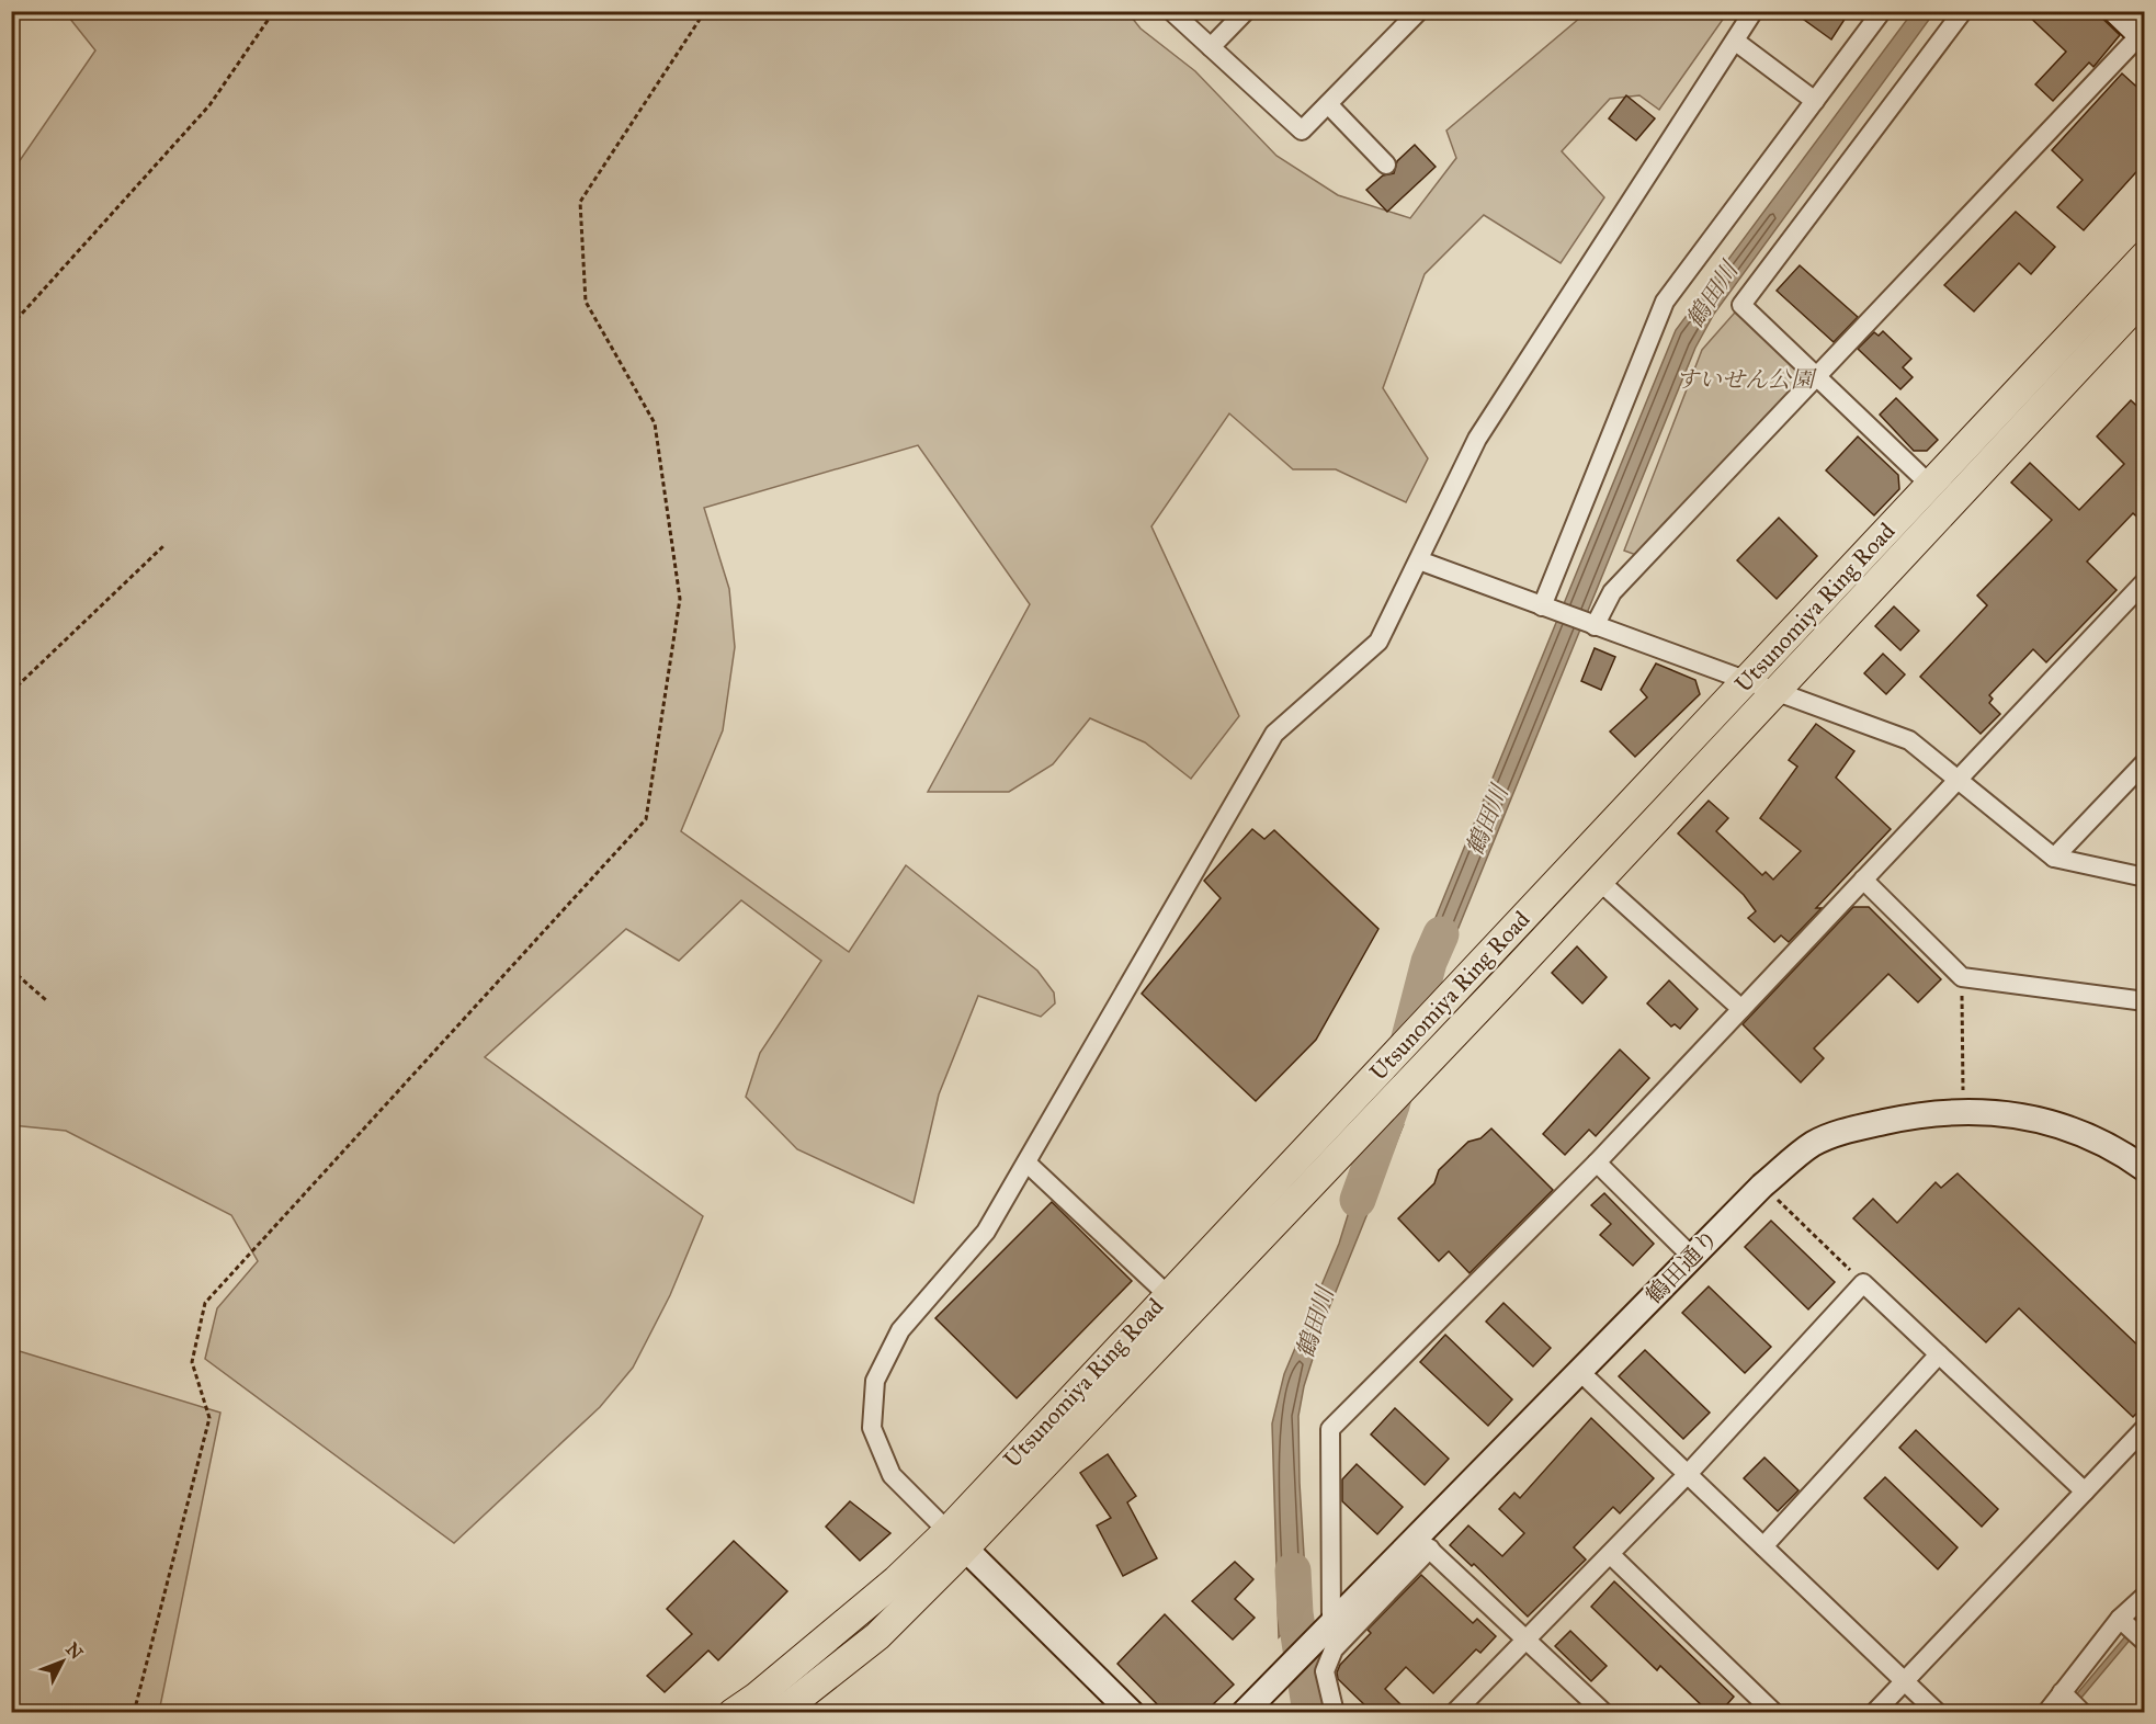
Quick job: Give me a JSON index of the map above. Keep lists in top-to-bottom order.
{
  "streets": {
    "main road": ["Utsunomiya Ring Road"],
    "street": ["鶴田通り"]
  },
  "water": ["鶴田川"],
  "parks": ["すいせん公園"],
  "north": "top right"
}
